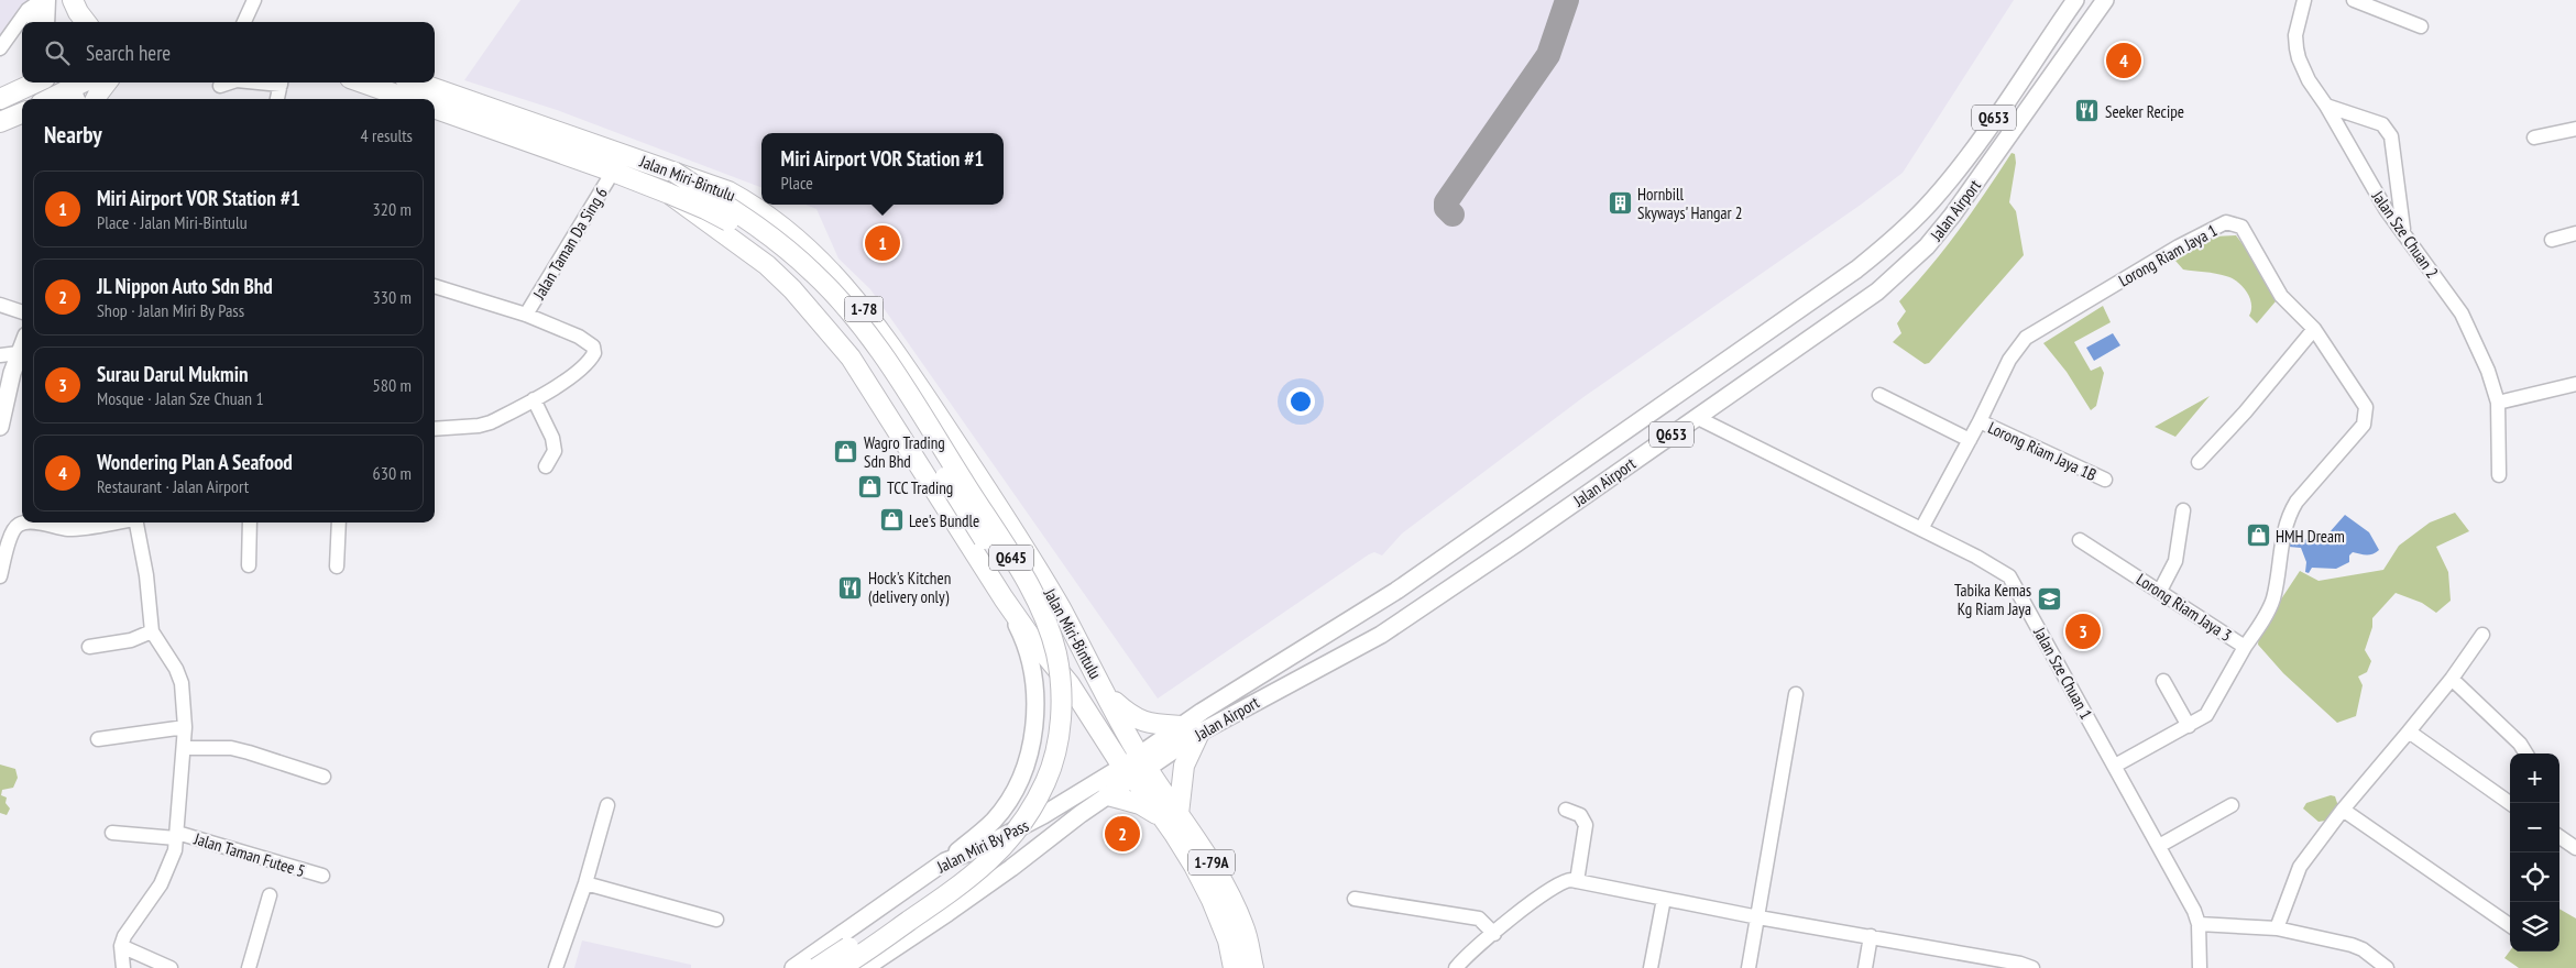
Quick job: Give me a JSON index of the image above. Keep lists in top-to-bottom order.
{
  "streets": {
    "highway": [
      "Jalan Miri-Bintulu",
      "1-78",
      "Q645",
      "1-79A"
    ],
    "main road": ["Q653", "Jalan Airport", "Jalan Miri By Pass"],
    "street": [
      "Jalan Sze Chuan 2",
      "Jalan Taman Da Sing 6",
      "Lorong Riam Jaya 1",
      "Lorong Riam Jaya 1B",
      "Lorong Riam Jaya 3",
      "Jalan Sze Chuan 1",
      "Jalan Taman Futee 5"
    ]
  },
  "crossings": [
    ["Q653", "Jalan Miri-Bintulu"],
    ["Q653", "Jalan Airport"],
    ["Q653", "Jalan Miri By Pass"],
    ["Jalan Miri-Bintulu", "Jalan Airport"],
    ["Jalan Miri-Bintulu", "Jalan Taman Da Sing 6"],
    ["Jalan Miri-Bintulu", "Q645"],
    ["Jalan Miri-Bintulu", "Jalan Miri By Pass"],
    ["Jalan Airport", "Jalan Sze Chuan 1"],
    ["Lorong Riam Jaya 1", "Lorong Riam Jaya 1B"],
    ["Lorong Riam Jaya 1", "Lorong Riam Jaya 3"],
    ["Lorong Riam Jaya 1", "Jalan Sze Chuan 1"],
    ["Lorong Riam Jaya 3", "Jalan Sze Chuan 1"]
  ],
  "places": {
    "restaurant": ["Seeker Recipe", "Hock's Kitchen (delivery only)"],
    "building": ["Hornbill Skyways' Hangar 2"],
    "shop": [
      "Wagro Trading Sdn Bhd",
      "TCC Trading",
      "Lee's Bundle",
      "HMH Dream"
    ],
    "school or university": ["Tabika Kemas Kg Riam Jaya"]
  },
  "page": {
    "search": "Search here",
    "pins": [
      "4",
      "1",
      "3",
      "2"
    ],
    "heading": ["Nearby", "4 results"],
    "popup": ["Miri Airport VOR Station #1", "Place"],
    "list": [
      {
        "mark": "1",
        "name": "Miri Airport VOR Station #1",
        "note": "Place · Jalan Miri-Bintulu",
        "value": "320 m"
      },
      {
        "mark": "2",
        "name": "JL Nippon Auto Sdn Bhd",
        "note": "Shop · Jalan Miri By Pass",
        "value": "330 m"
      },
      {
        "mark": "3",
        "name": "Surau Darul Mukmin",
        "note": "Mosque · Jalan Sze Chuan 1",
        "value": "580 m"
      },
      {
        "mark": "4",
        "name": "Wondering Plan A Seafood",
        "note": "Restaurant · Jalan Airport",
        "value": "630 m"
      }
    ],
    "map_buttons": ["+", "−"]
  }
}
